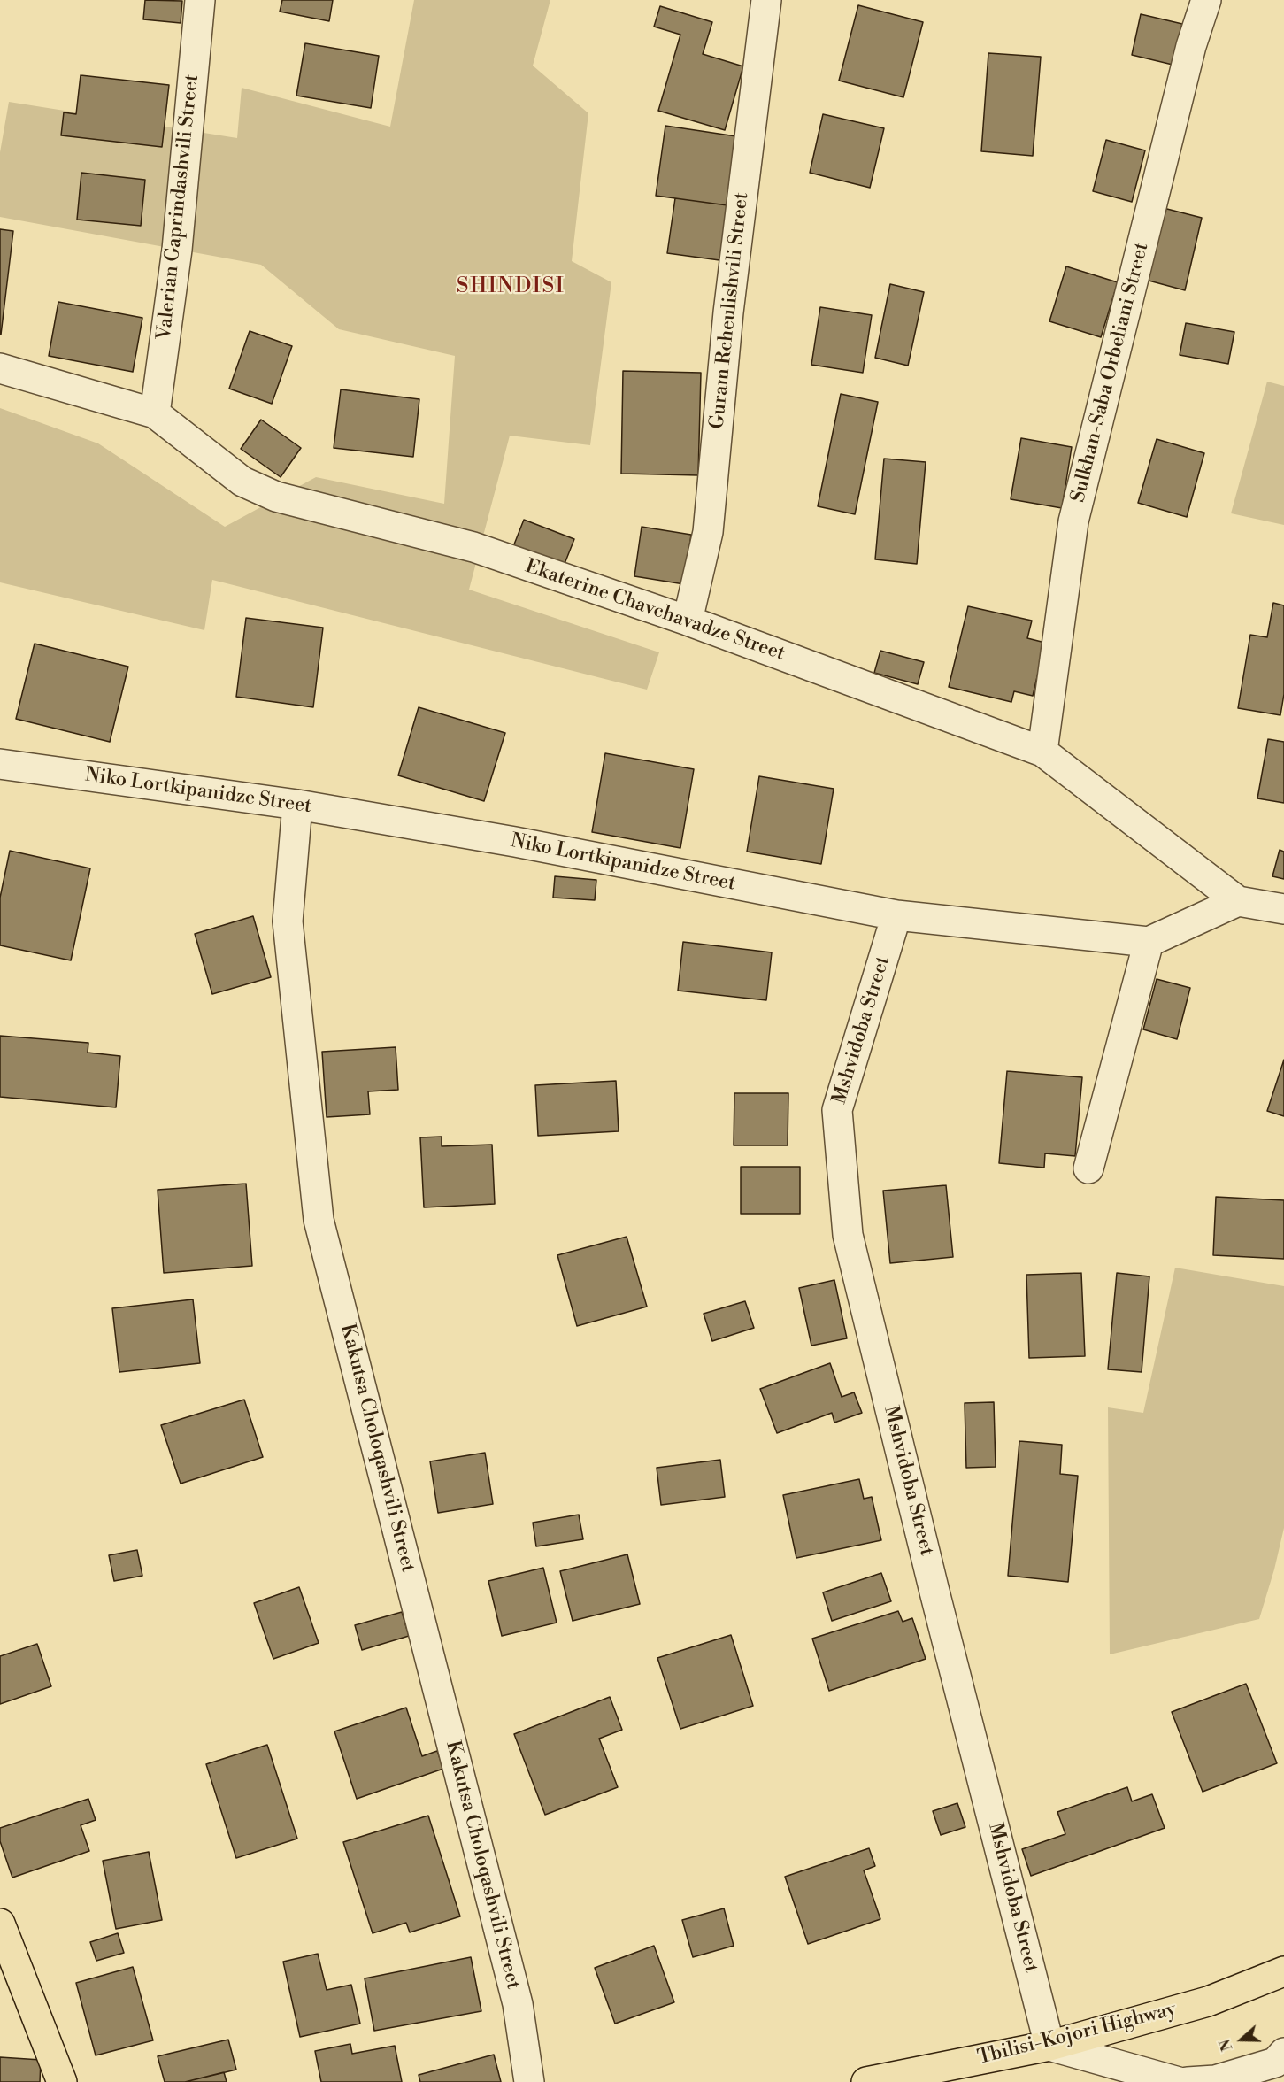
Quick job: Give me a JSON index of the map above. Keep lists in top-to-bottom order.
{
  "streets": {
    "main road": ["Tbilisi-Kojori Highway"],
    "street": [
      "Valerian Gaprindashvili Street",
      "Guram Rcheulishvili Street",
      "Sulkhan-Saba Orbeliani Street",
      "Ekaterine Chavchavadze Street",
      "Niko Lortkipanidze Street",
      "Mshvidoba Street",
      "Kakutsa Choloqashvili Street"
    ]
  },
  "crossings": [
    ["Valerian Gaprindashvili Street", "Ekaterine Chavchavadze Street"],
    ["Guram Rcheulishvili Street", "Ekaterine Chavchavadze Street"],
    ["Sulkhan-Saba Orbeliani Street", "Ekaterine Chavchavadze Street"],
    ["Niko Lortkipanidze Street", "Mshvidoba Street"],
    ["Niko Lortkipanidze Street", "Kakutsa Choloqashvili Street"],
    ["Mshvidoba Street", "Tbilisi-Kojori Highway"]
  ],
  "districts": ["SHINDISI"],
  "north": "left"
}
